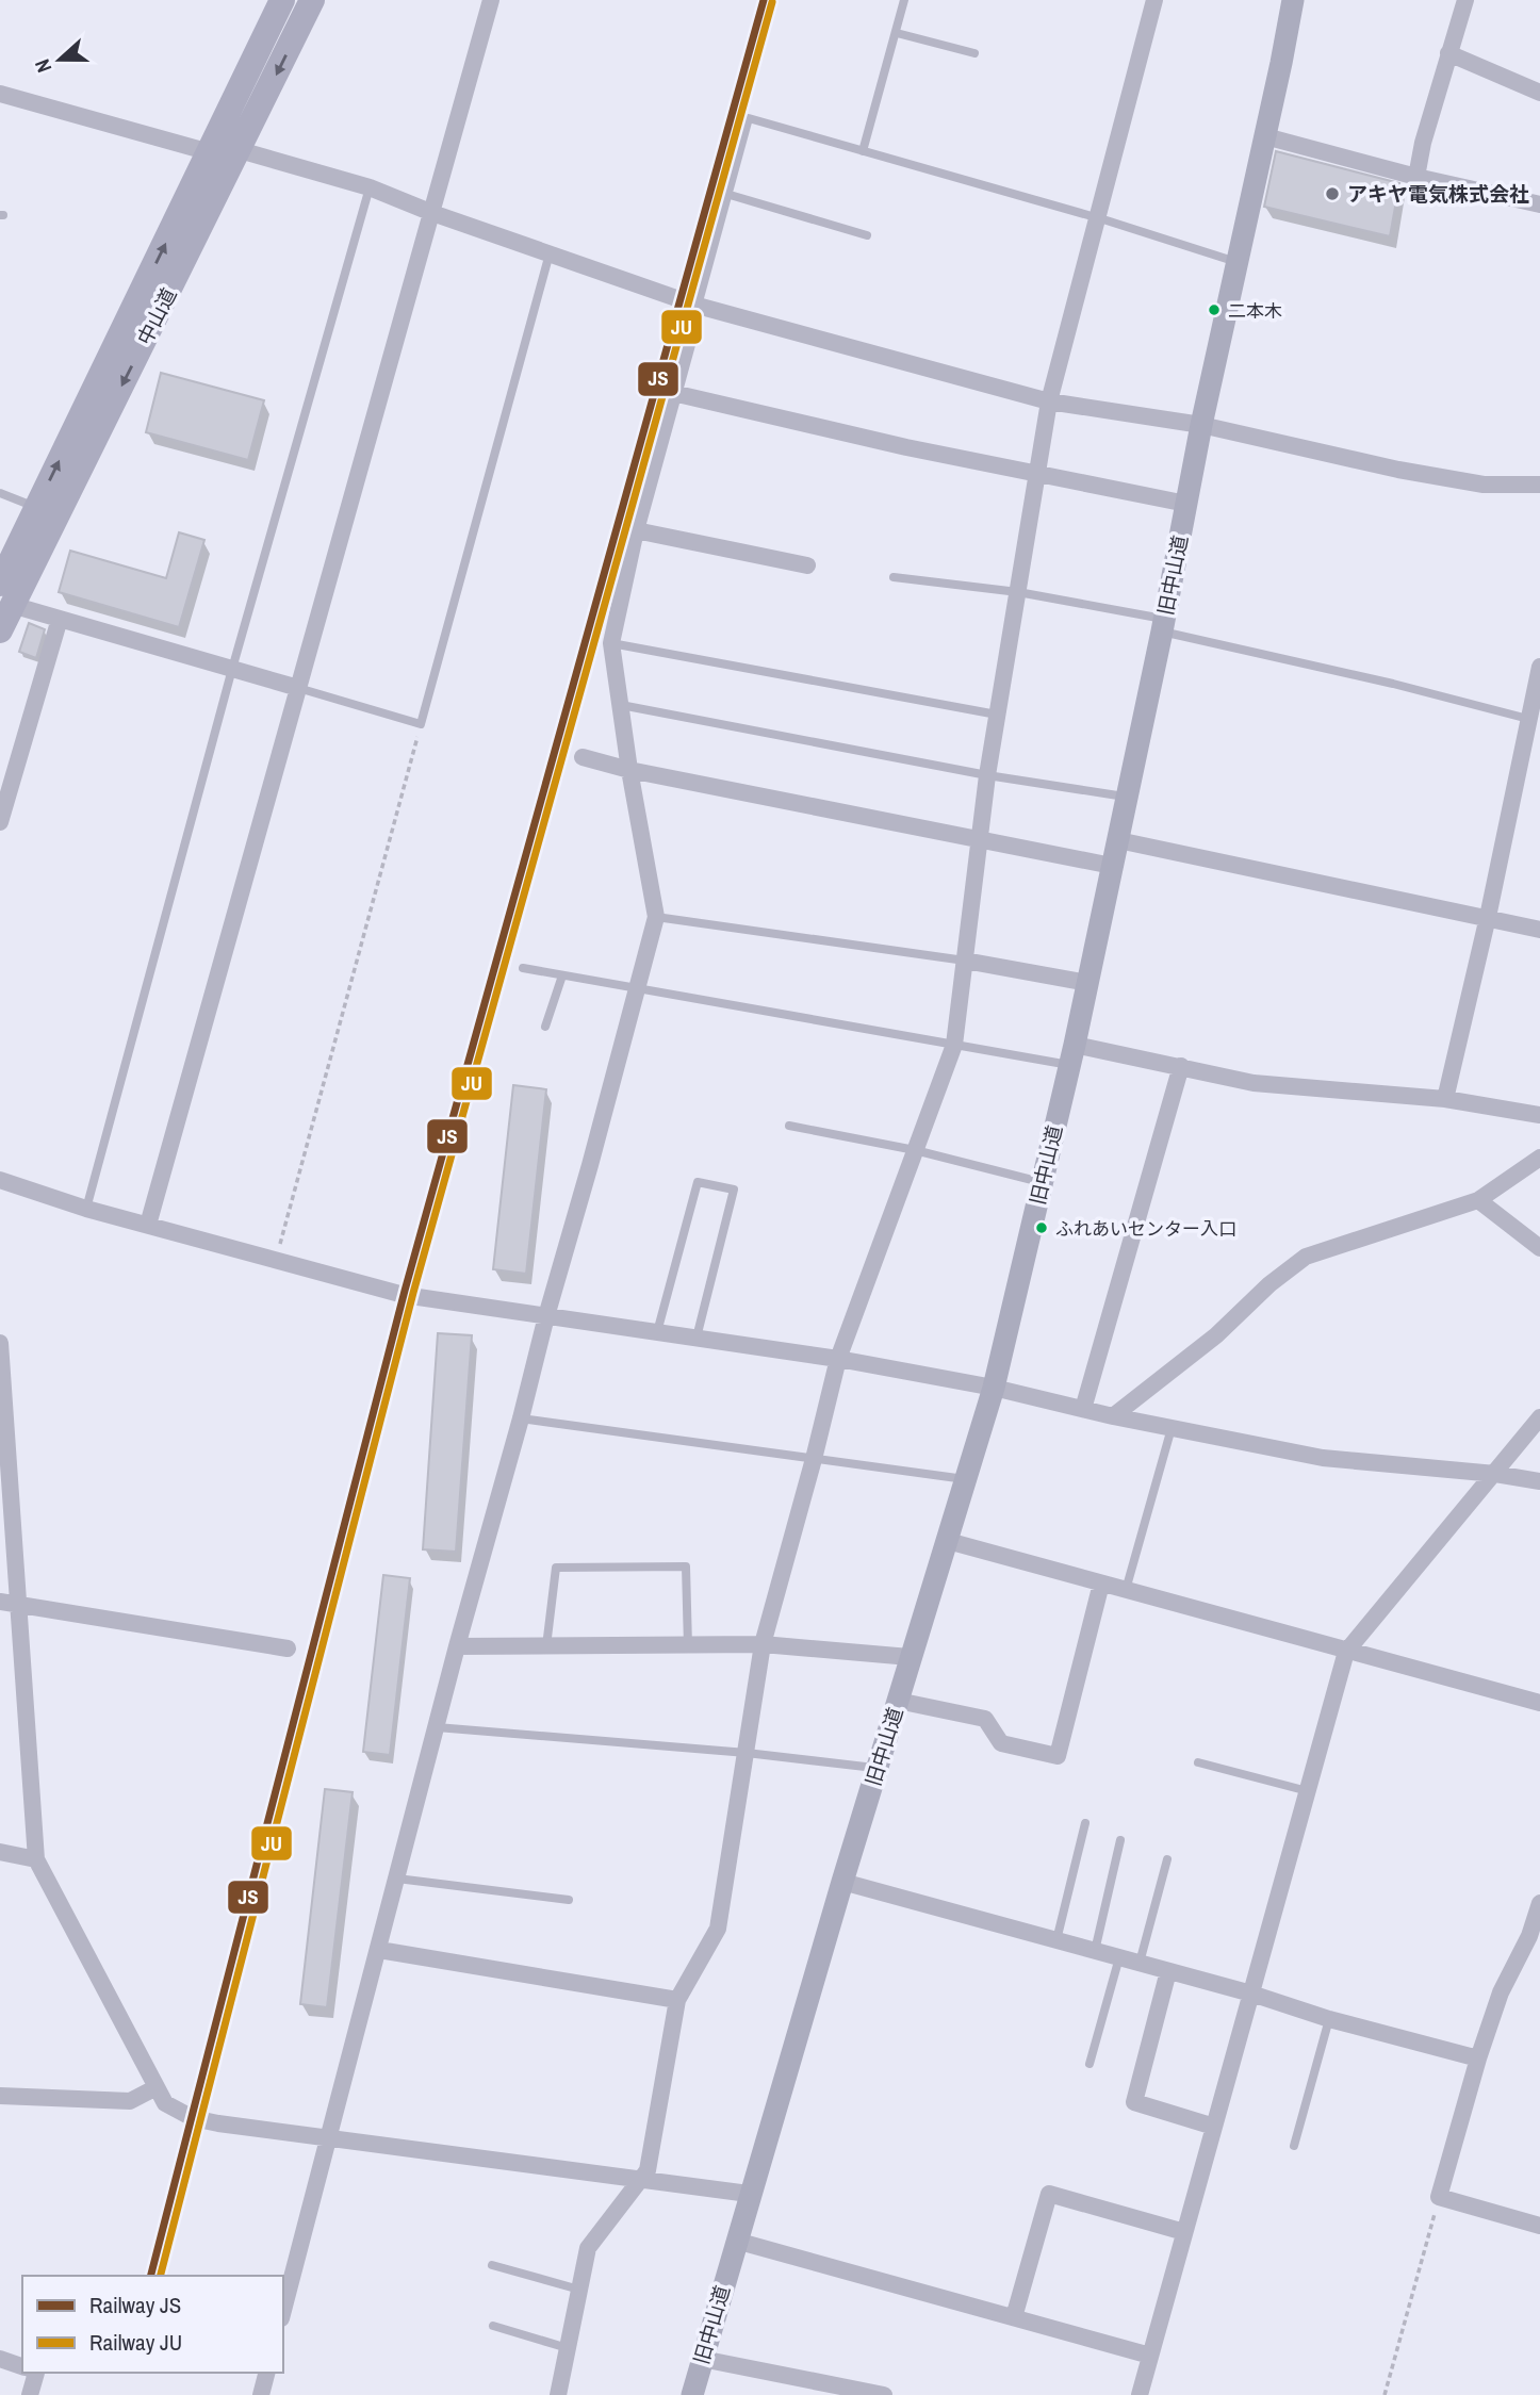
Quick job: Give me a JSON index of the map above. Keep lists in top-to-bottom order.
{
  "streets": {
    "highway": ["中山道"],
    "main road": ["旧中山道"]
  },
  "places": ["アキヤ電気株式会社", "二本木", "ふれあいセンター入口"],
  "lines": ["rail line JS", "rail line JU"],
  "legend": ["Railway JS", "Railway JU"],
  "north": "left"
}
